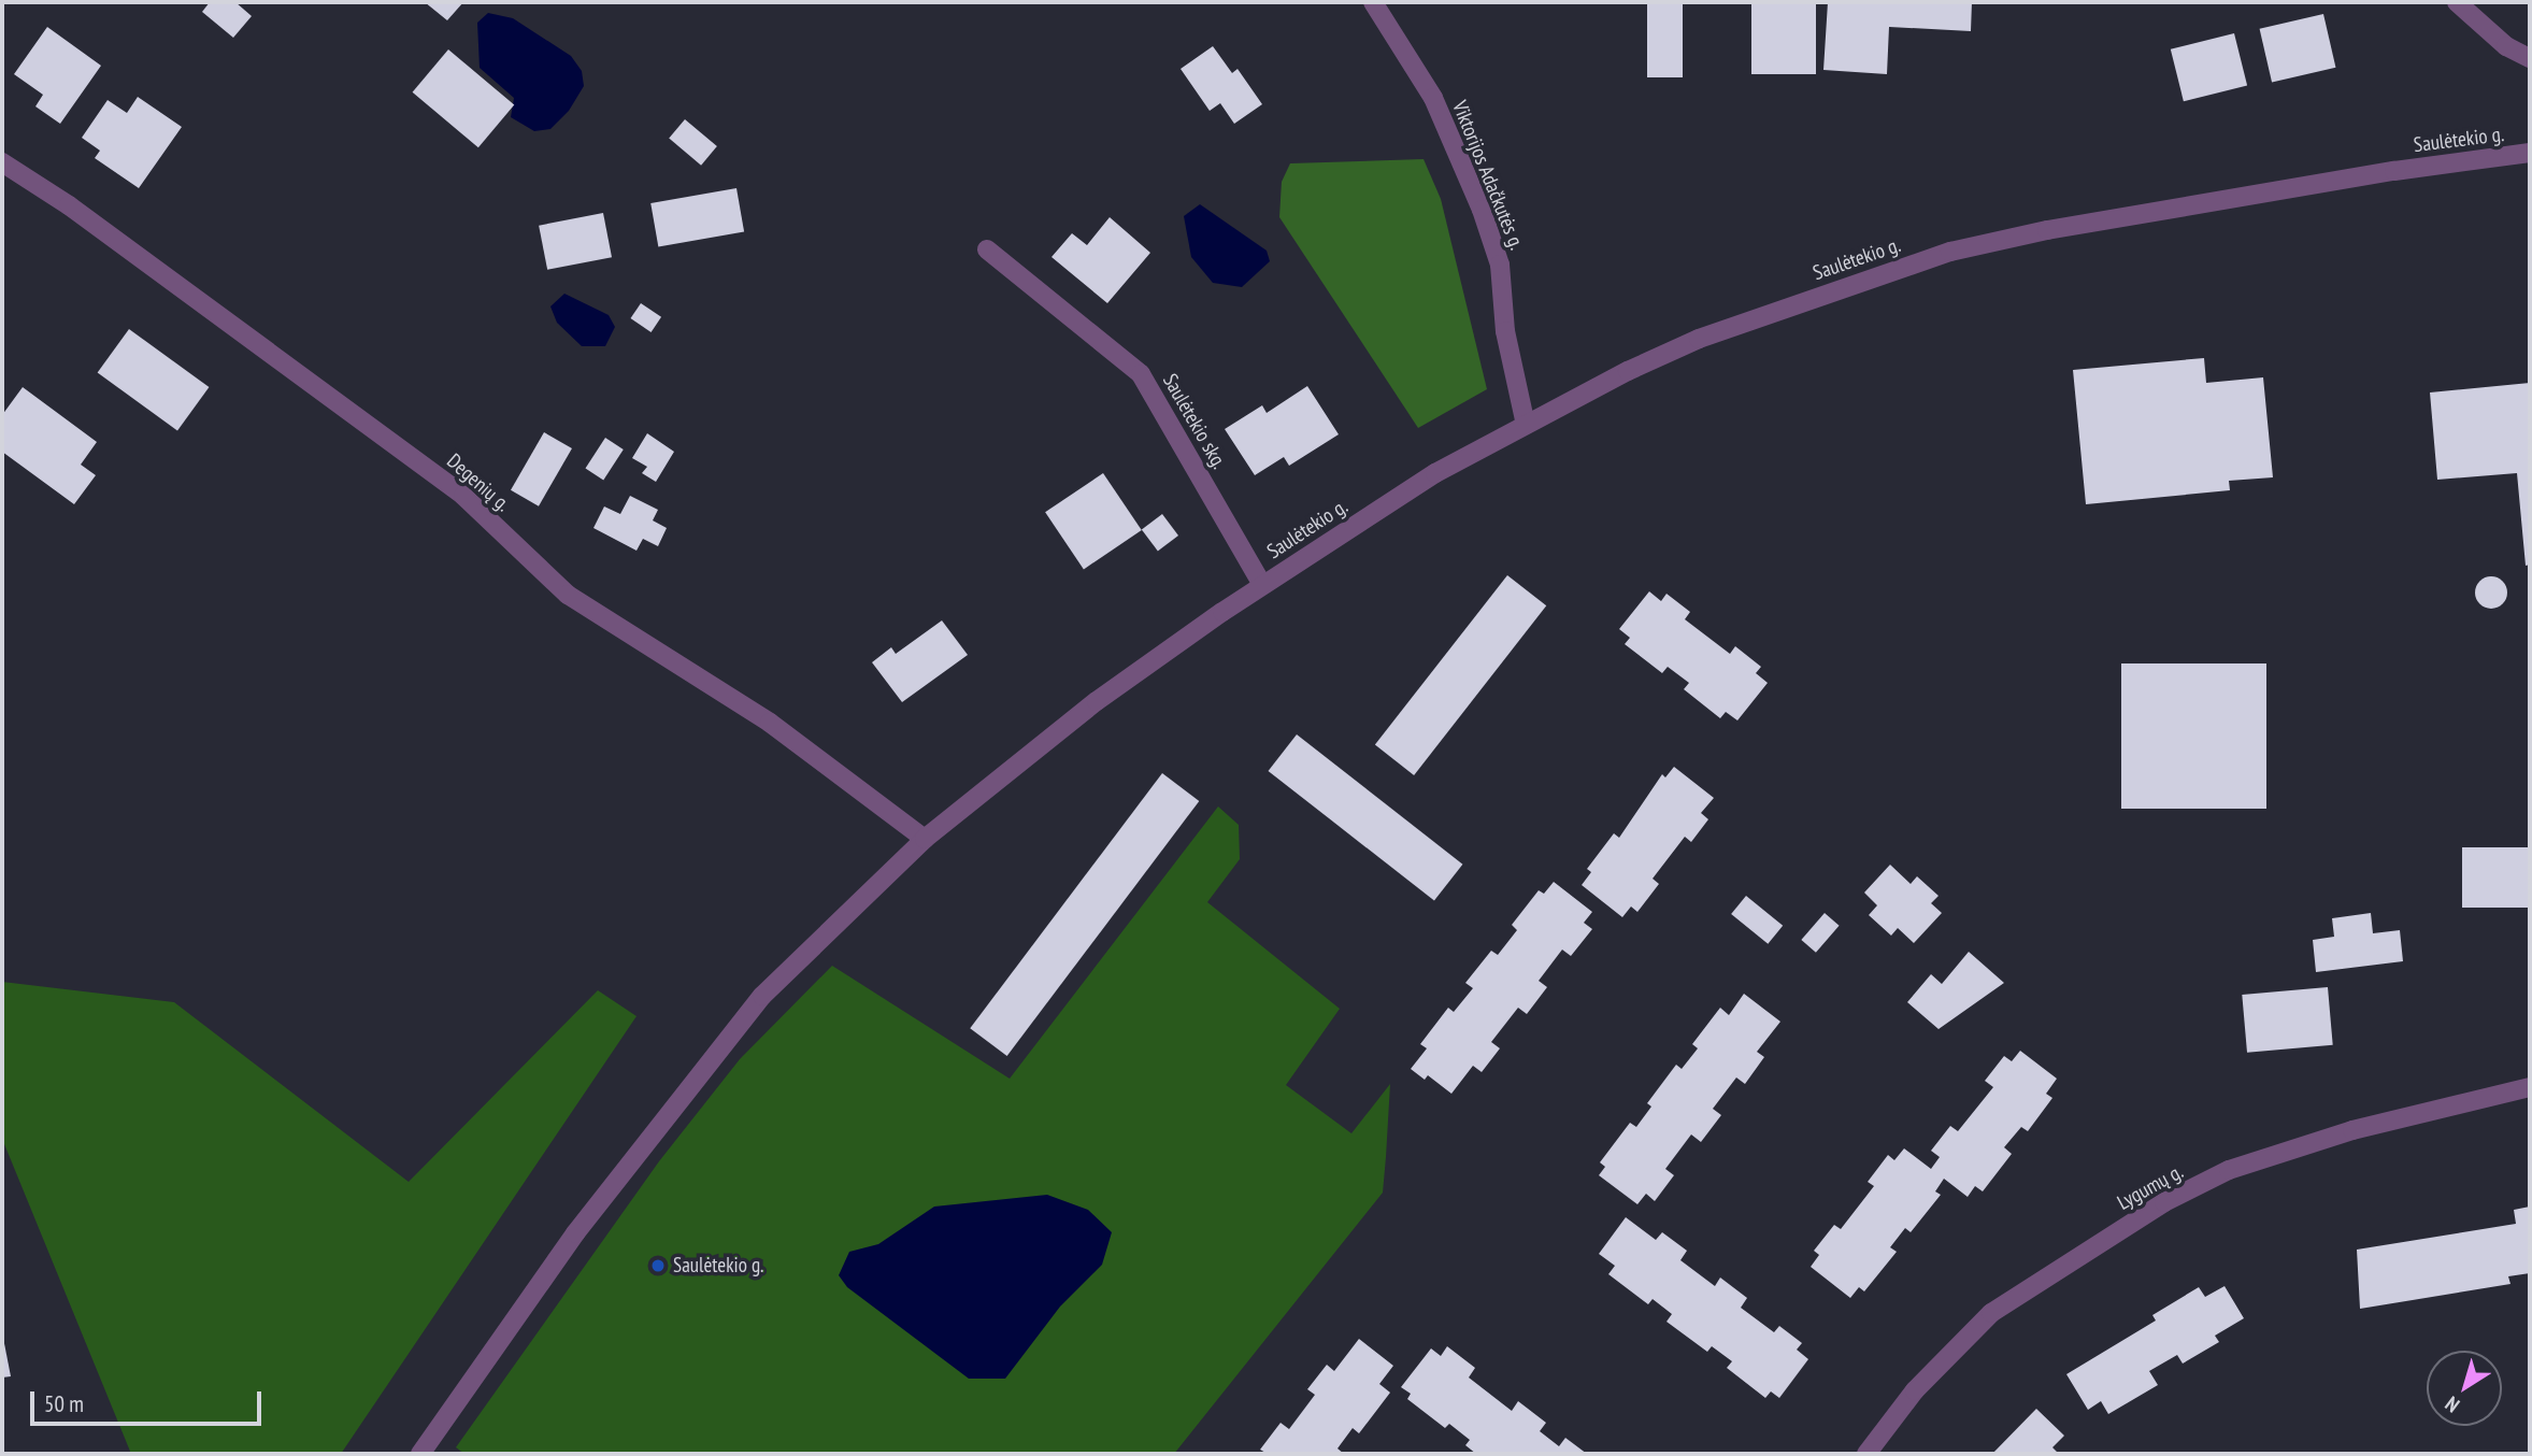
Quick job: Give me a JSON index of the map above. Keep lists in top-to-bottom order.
{
  "streets": {
    "street": [
      "Saulėtekio g.",
      "Viktorijos Adačkutės g.",
      "Saulėtekio skg.",
      "Degenių g.",
      "Lygumų g."
    ]
  },
  "crossings": [
    ["Saulėtekio g.", "Viktorijos Adačkutės g."],
    ["Saulėtekio g.", "Saulėtekio skg."],
    ["Saulėtekio g.", "Degenių g."]
  ],
  "places": ["Saulėtekio g."],
  "scale_bar": "50 m",
  "north": "bottom left"
}
